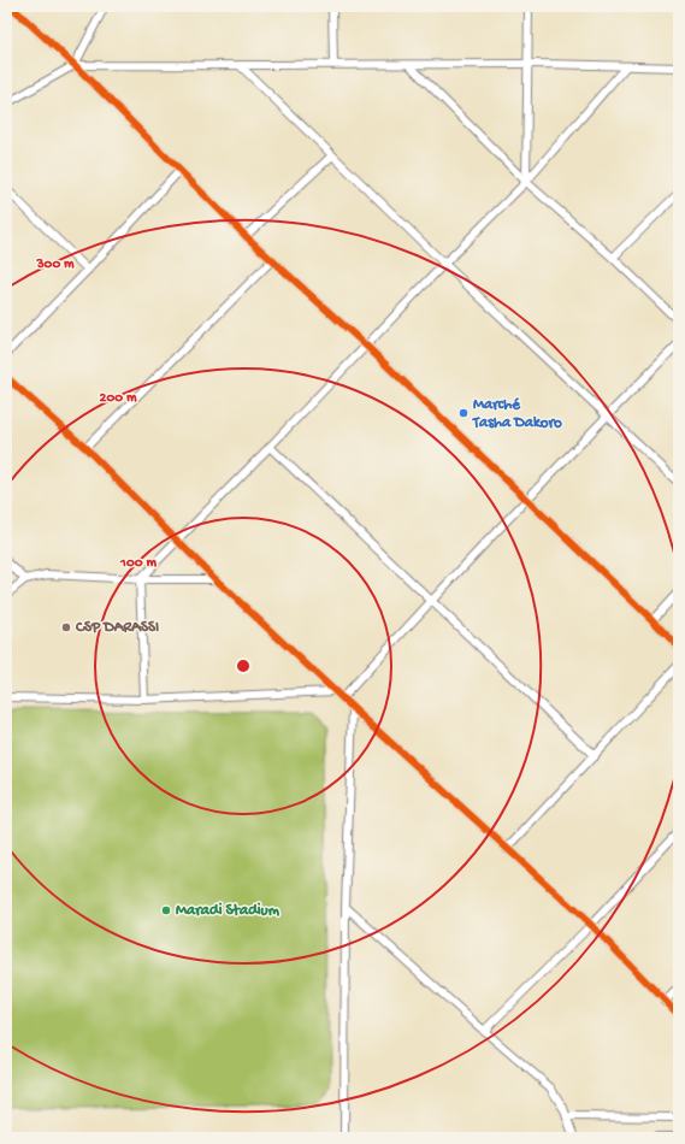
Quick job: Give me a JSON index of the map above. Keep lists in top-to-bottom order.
{
  "places": ["Marché Tasha Dakoro", "CSP DARASSI", "Maradi Stadium"],
  "rings": ["300 m", "200 m", "100 m"]
}
